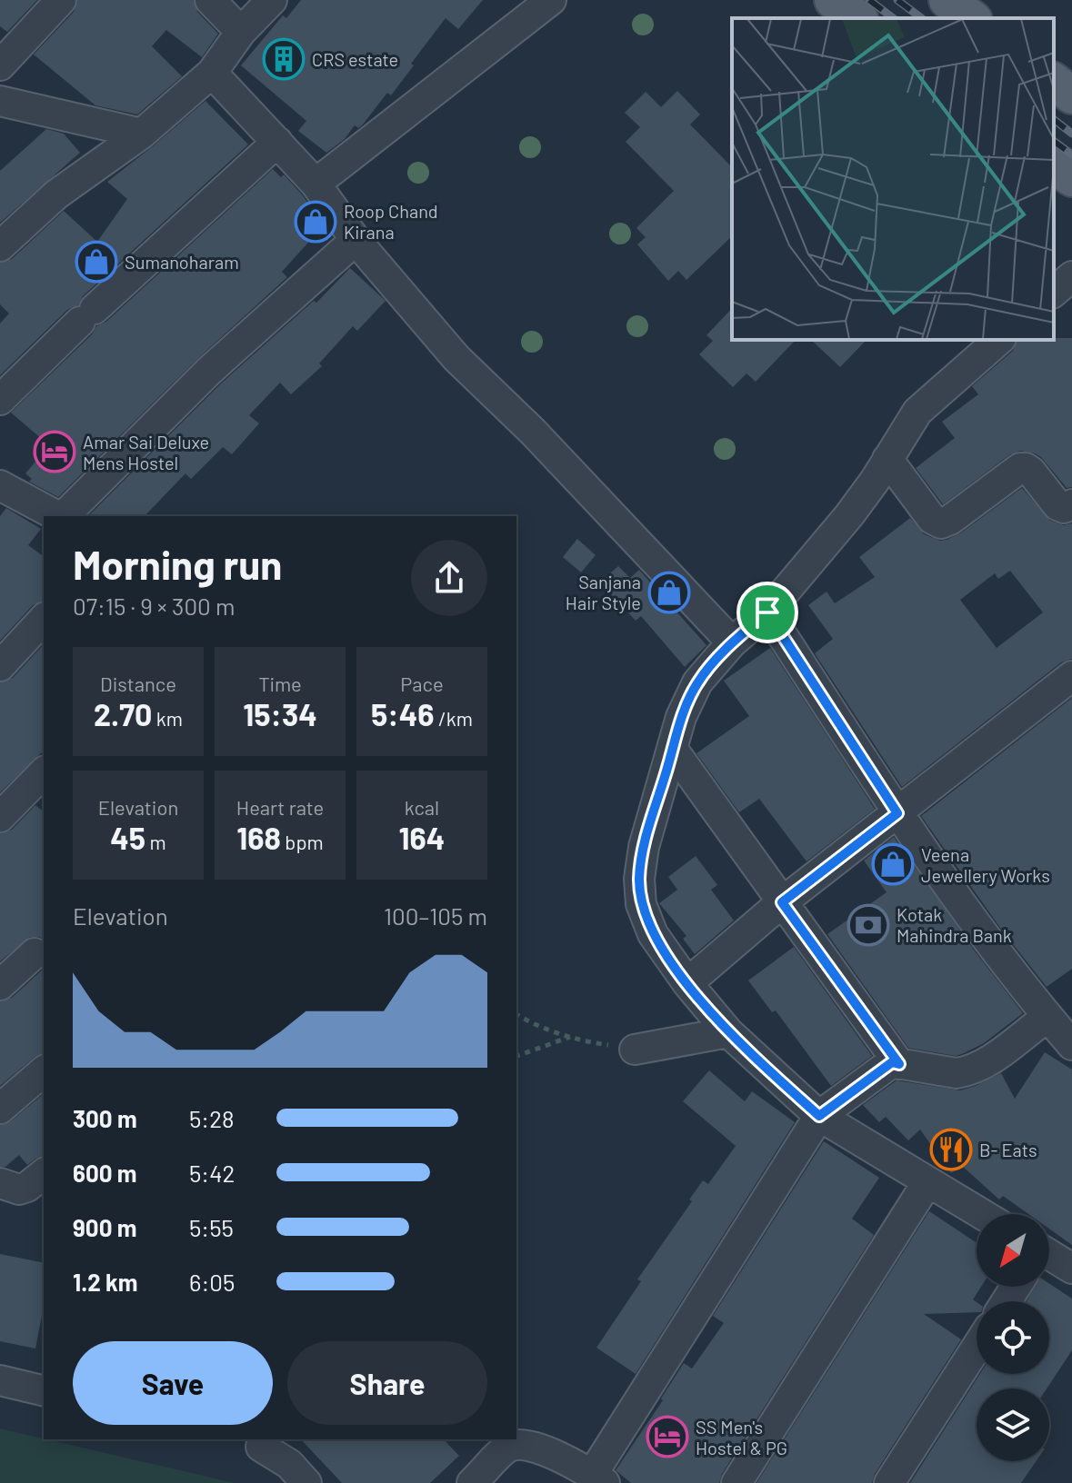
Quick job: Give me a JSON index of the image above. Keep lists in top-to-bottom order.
{
  "places": {
    "building": ["CRS estate"],
    "shop": [
      "Roop Chand Kirana",
      "Sumanoharam",
      "Sanjana Hair Style",
      "Veena Jewellery Works"
    ],
    "hotel": ["Amar Sai Deluxe Mens Hostel", "SS Men's Hostel & PG"],
    "bank": ["Kotak Mahindra Bank"],
    "restaurant": ["B- Eats"]
  },
  "north": "bottom left",
  "page": {
    "heading": ["Morning run", "07:15 · 9 × 300 m"],
    "stats": [
      ["Distance", "2.70 km"],
      ["Time", "15:34"],
      ["Pace", "5:46 /km"],
      ["Elevation", "45 m"],
      ["Heart rate", "168 bpm"],
      ["kcal", "164"]
    ],
    "chart": ["Elevation", "100–105 m"],
    "list": [
      {
        "name": "300 m",
        "note": "5:28"
      },
      {
        "name": "600 m",
        "note": "5:42"
      },
      {
        "name": "900 m",
        "note": "5:55"
      },
      {
        "name": "1.2 km",
        "note": "6:05"
      }
    ],
    "buttons": ["Save", "Share"]
  }
}
